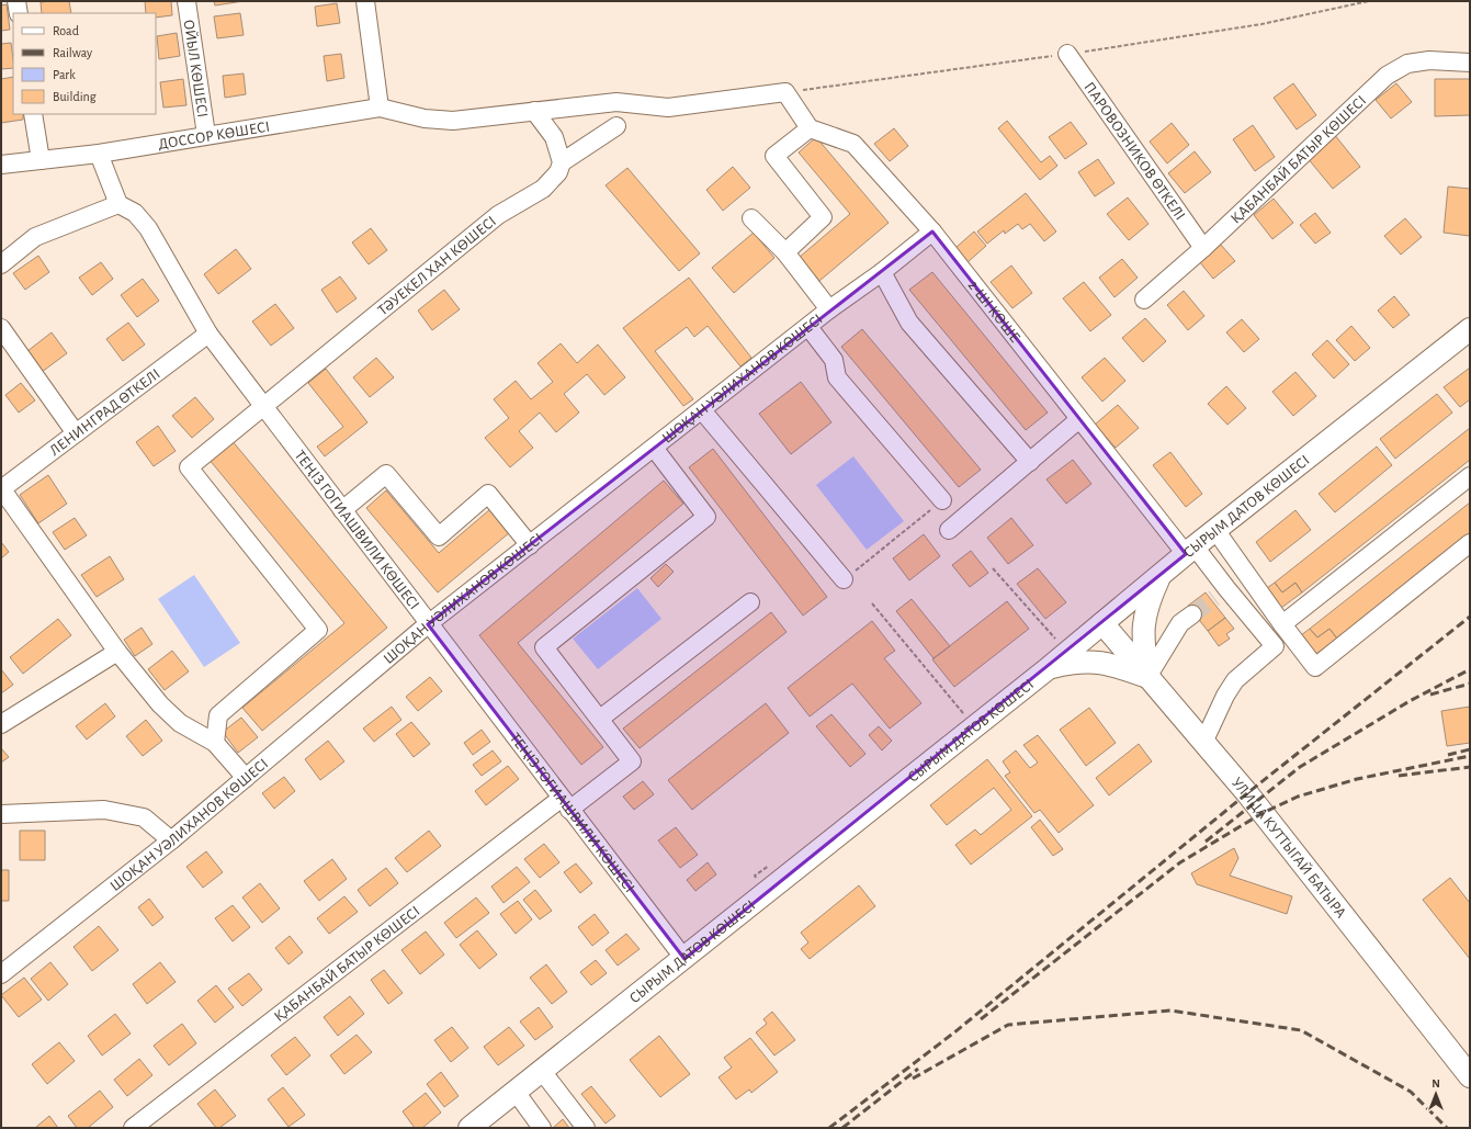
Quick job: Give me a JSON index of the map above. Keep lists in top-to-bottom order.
{
  "streets": {
    "main road": ["СЫРЫМ ДАТОВ КӨШЕСІ", "УЛИЦА КУТТЫГАЙ БАТЫРА"],
    "street": [
      "ОЙЫЛ КӨШЕСІ",
      "ДОССОР КӨШЕСІ",
      "ПАРОВОЗНИКОВ ӨТКЕЛІ",
      "ҚАБАНБАЙ БАТЫР КӨШЕСІ",
      "ТӘУЕКЕЛ ХАН КӨШЕСІ",
      "2-ШІ КӨШЕ",
      "ШОҚАН УӘЛИХАНОВ КӨШЕСІ",
      "ЛЕНИНГРАД ӨТКЕЛІ",
      "ТЕҢІЗ ГОГИАШВИЛИ КӨШЕСІ"
    ]
  },
  "crossings": [
    ["ОЙЫЛ КӨШЕСІ", "ДОССОР КӨШЕСІ"],
    ["ДОССОР КӨШЕСІ", "2-ШІ КӨШЕ"],
    ["ПАРОВОЗНИКОВ ӨТКЕЛІ", "ҚАБАНБАЙ БАТЫР КӨШЕСІ"],
    ["ҚАБАНБАЙ БАТЫР КӨШЕСІ", "ТЕҢІЗ ГОГИАШВИЛИ КӨШЕСІ"],
    ["ТӘУЕКЕЛ ХАН КӨШЕСІ", "ТЕҢІЗ ГОГИАШВИЛИ КӨШЕСІ"],
    ["2-ШІ КӨШЕ", "ШОҚАН УӘЛИХАНОВ КӨШЕСІ"],
    ["2-ШІ КӨШЕ", "СЫРЫМ ДАТОВ КӨШЕСІ"],
    ["2-ШІ КӨШЕ", "УЛИЦА КУТТЫГАЙ БАТЫРА"],
    ["ШОҚАН УӘЛИХАНОВ КӨШЕСІ", "ТЕҢІЗ ГОГИАШВИЛИ КӨШЕСІ"],
    ["ЛЕНИНГРАД ӨТКЕЛІ", "ТЕҢІЗ ГОГИАШВИЛИ КӨШЕСІ"],
    ["СЫРЫМ ДАТОВ КӨШЕСІ", "ТЕҢІЗ ГОГИАШВИЛИ КӨШЕСІ"],
    ["СЫРЫМ ДАТОВ КӨШЕСІ", "УЛИЦА КУТТЫГАЙ БАТЫРА"]
  ],
  "legend": [
    "Road",
    "Railway",
    "Park",
    "Building"
  ],
  "north": "top"
}
